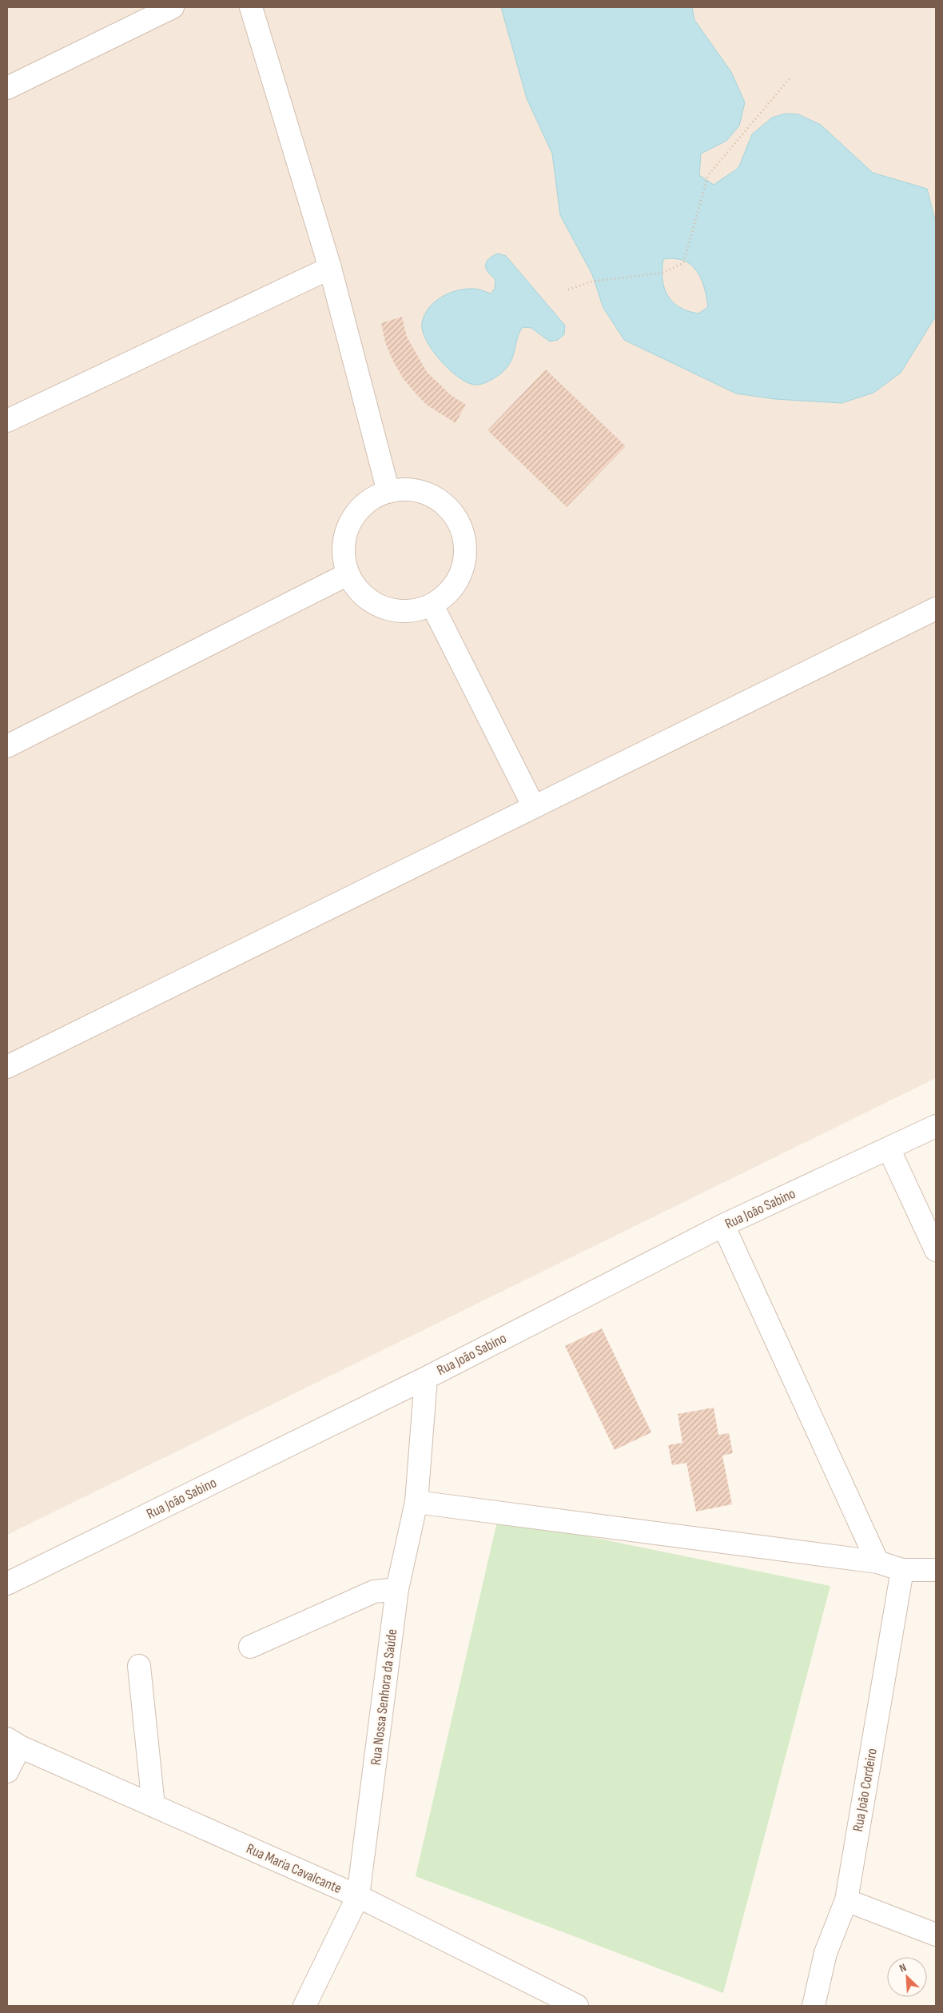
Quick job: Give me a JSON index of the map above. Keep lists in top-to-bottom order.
{
  "streets": {
    "street": [
      "Rua João Sabino",
      "Rua Nossa Senhora da Saúde",
      "Rua João Cordeiro",
      "Rua Maria Cavalcante"
    ]
  },
  "crossings": [
    ["Rua João Sabino", "Rua Nossa Senhora da Saúde"],
    ["Rua Nossa Senhora da Saúde", "Rua Maria Cavalcante"]
  ],
  "north": "top left"
}
